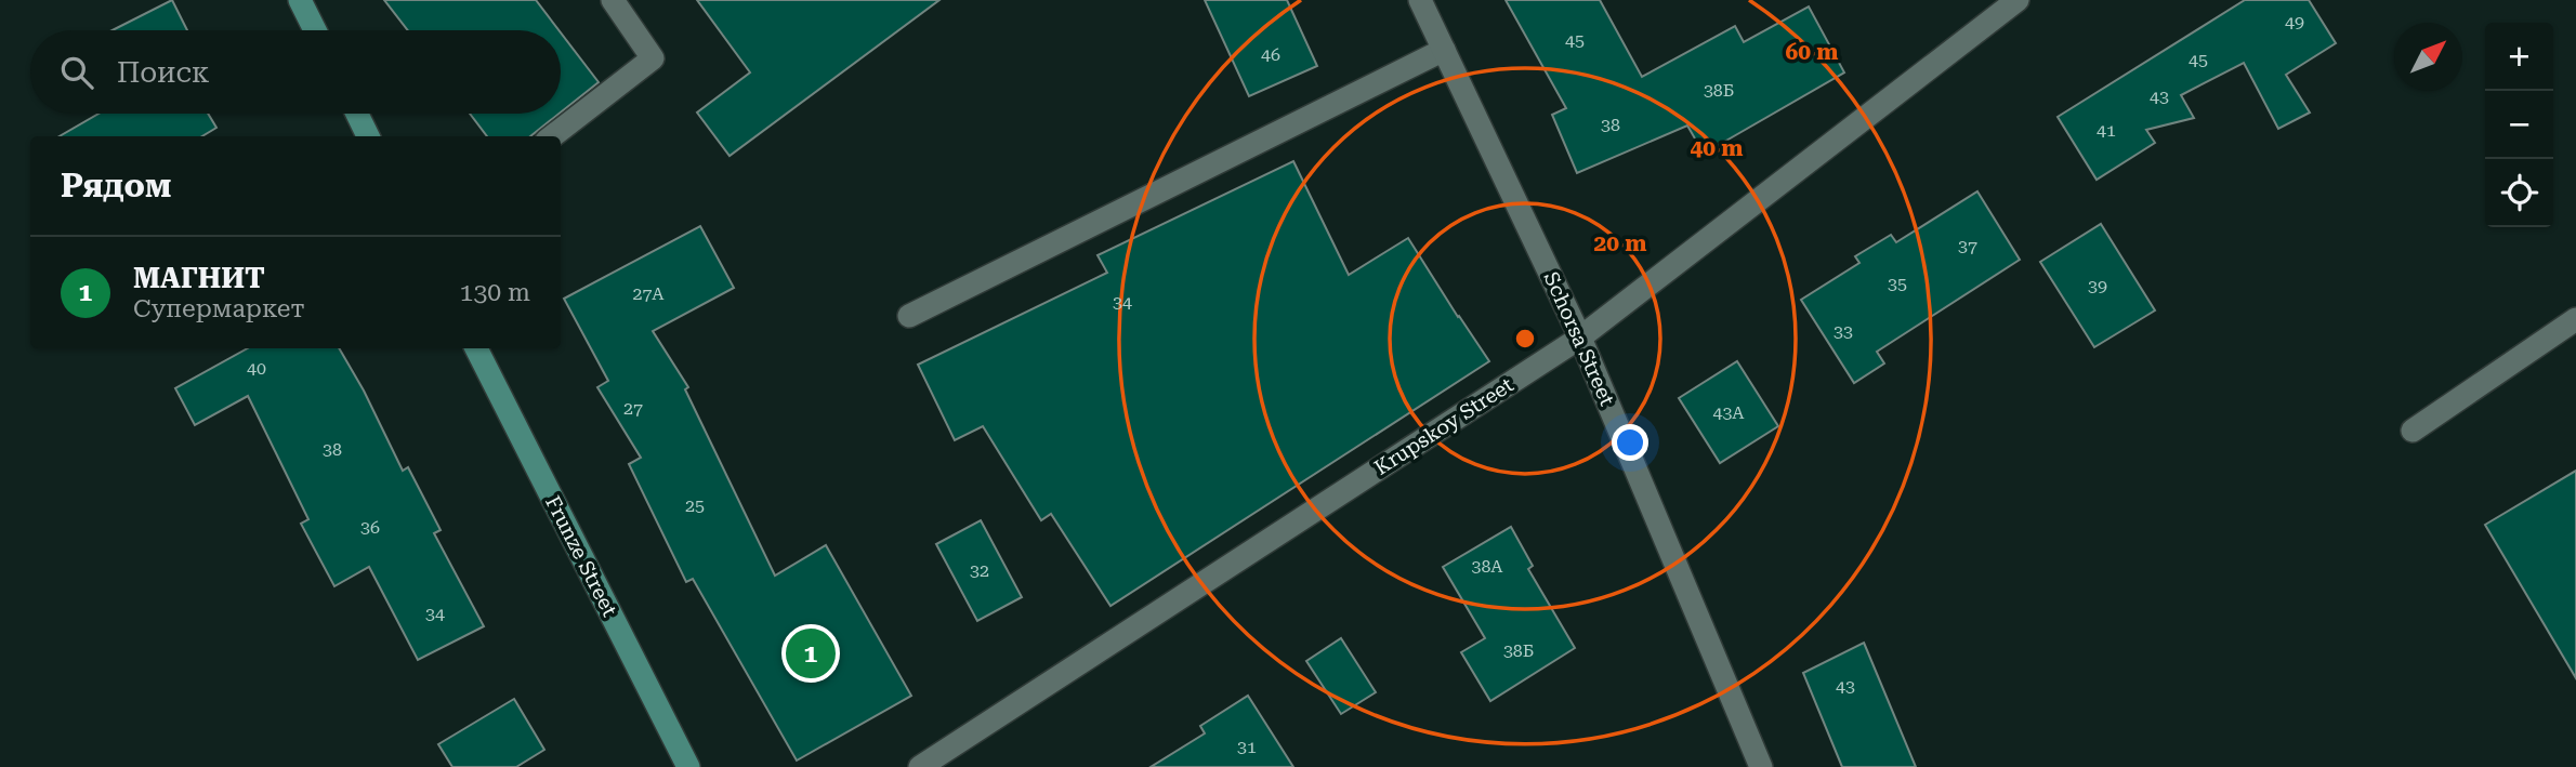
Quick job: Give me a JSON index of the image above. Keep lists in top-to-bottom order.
{
  "streets": {
    "main road": ["Frunze Street"],
    "street": ["Schorsa Street", "Krupskoy Street"]
  },
  "crossings": [
    ["Schorsa Street", "Krupskoy Street"]
  ],
  "house_numbers": [
    "49",
    "45",
    "46",
    "45",
    "38Б",
    "43",
    "38",
    "41",
    "37",
    "35",
    "39",
    "27А",
    "34",
    "33",
    "40",
    "27",
    "43А",
    "38",
    "25",
    "36",
    "38А",
    "32",
    "34",
    "38Б",
    "43",
    "31"
  ],
  "north": "top right",
  "page": {
    "map_buttons": ["+", "−"],
    "search": "Поиск",
    "heading": "Рядом",
    "list": [
      {
        "mark": "1",
        "name": "МАГНИТ",
        "note": "Супермаркет",
        "value": "130 m"
      }
    ],
    "pins": "1"
  },
  "rings": ["60 m", "40 m", "20 m"]
}
